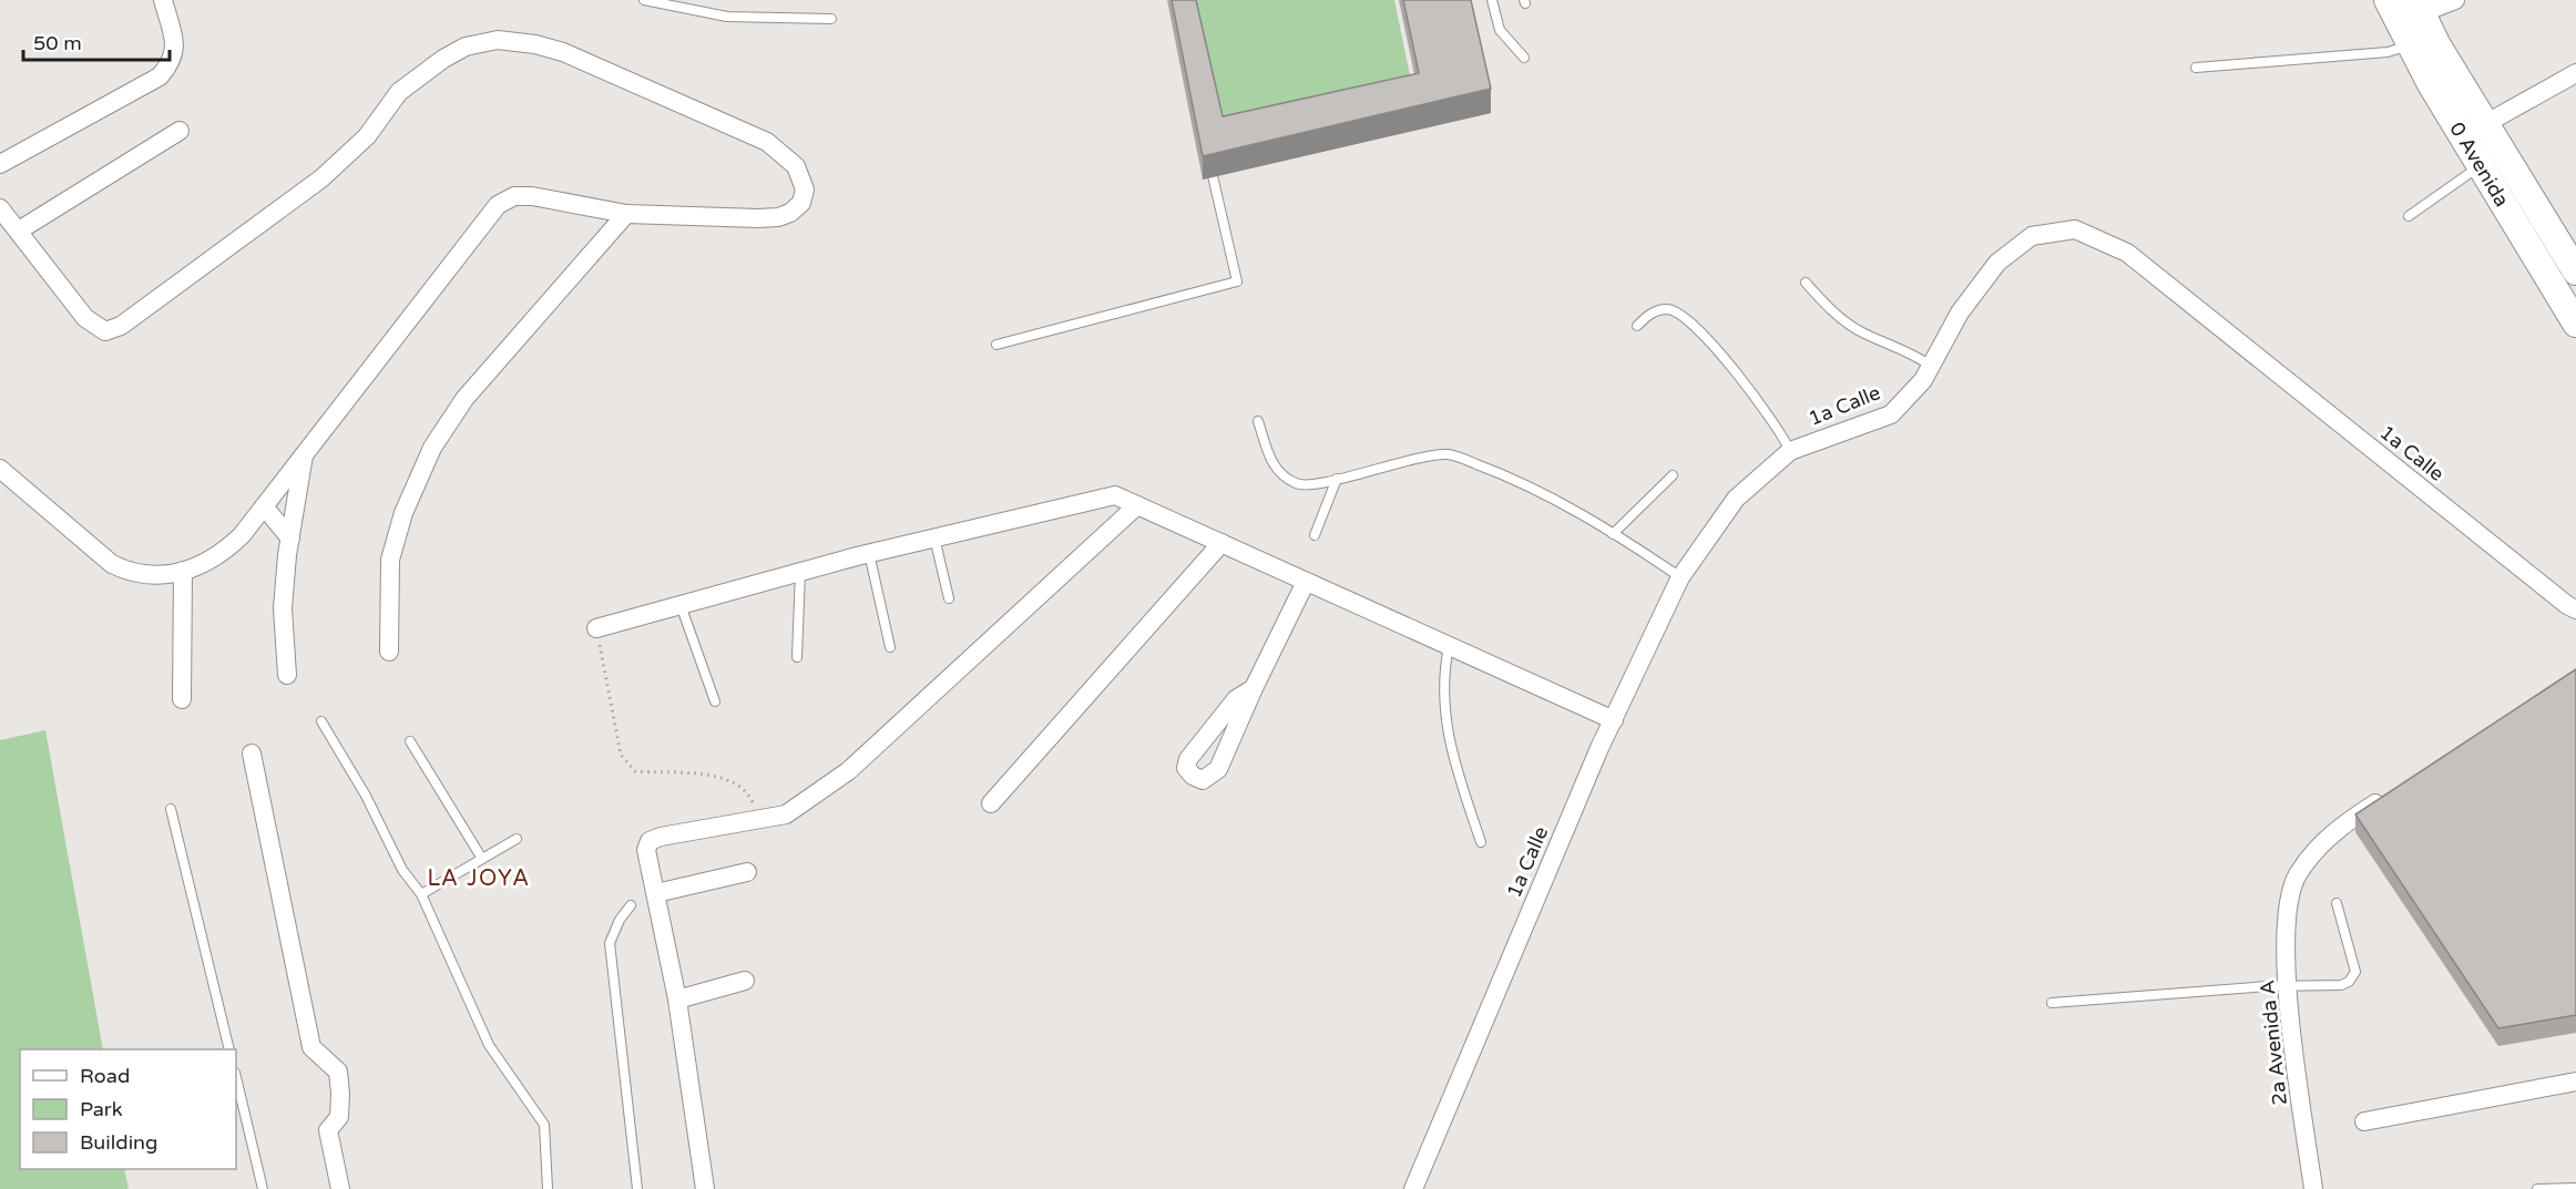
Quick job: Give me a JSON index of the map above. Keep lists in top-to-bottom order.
{
  "streets": {
    "main road": ["0 Avenida"],
    "street": ["1a Calle", "2a Avenida A"]
  },
  "districts": ["LA JOYA"],
  "legend": ["Road", "Park", "Building"],
  "scale_bar": "50 m"
}
